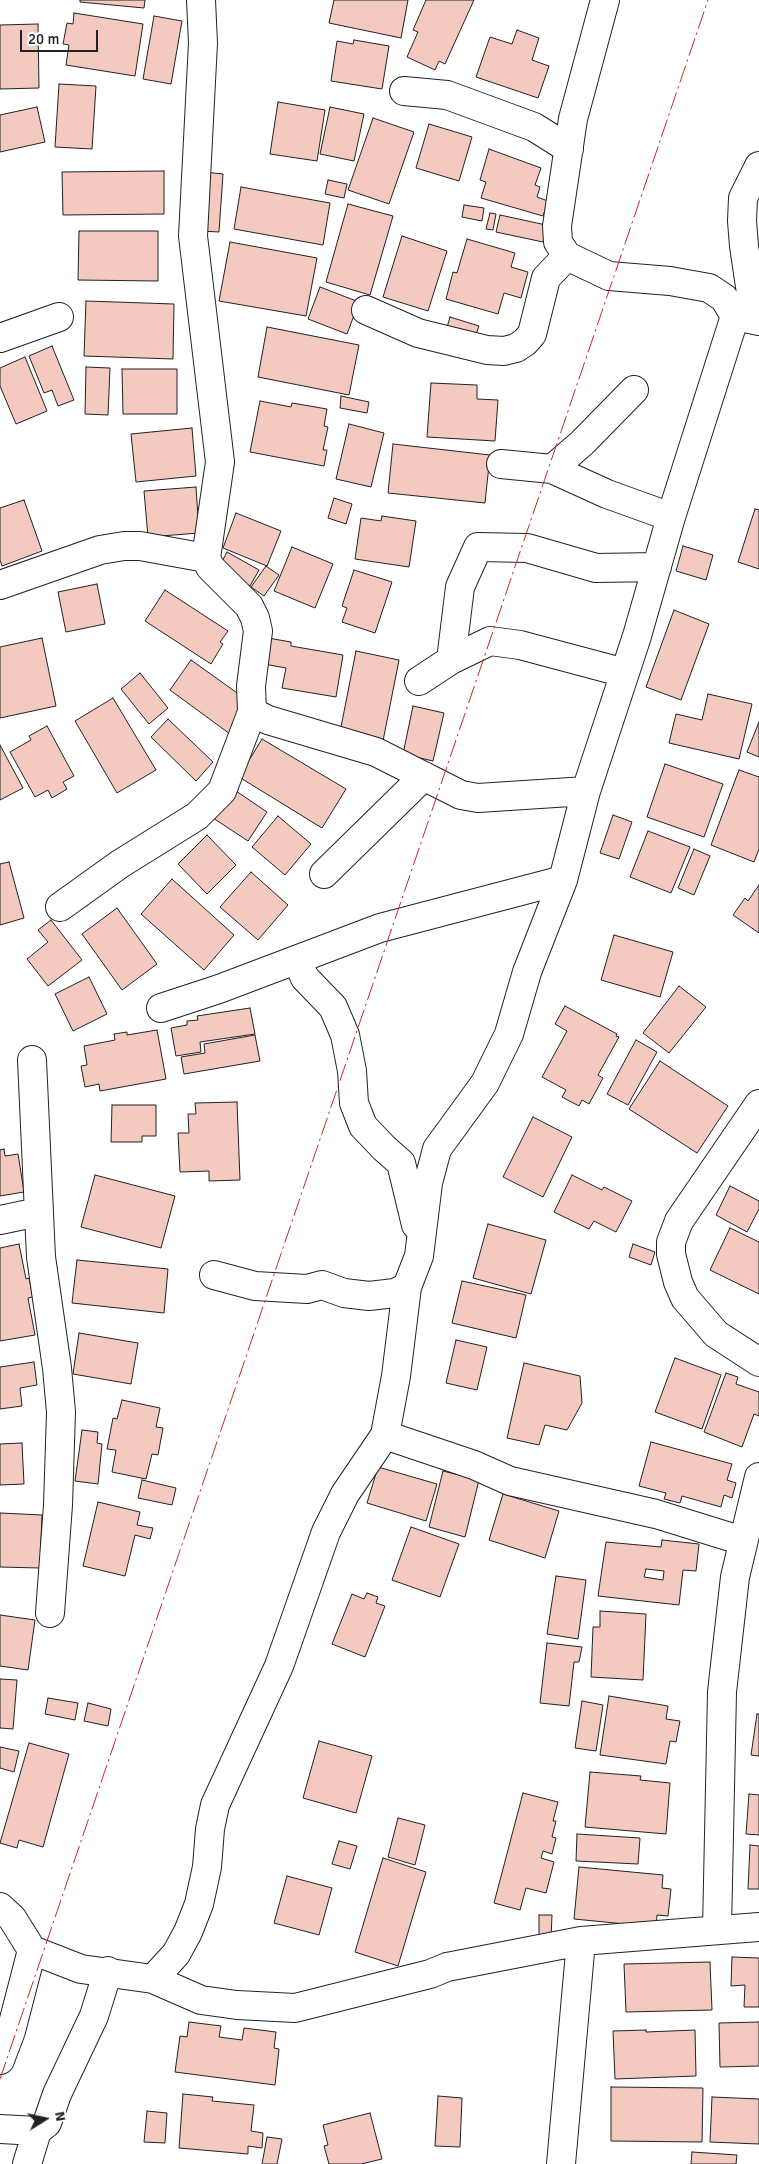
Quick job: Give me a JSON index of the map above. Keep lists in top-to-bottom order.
{
  "scale_bar": "20 m",
  "north": "right"
}
